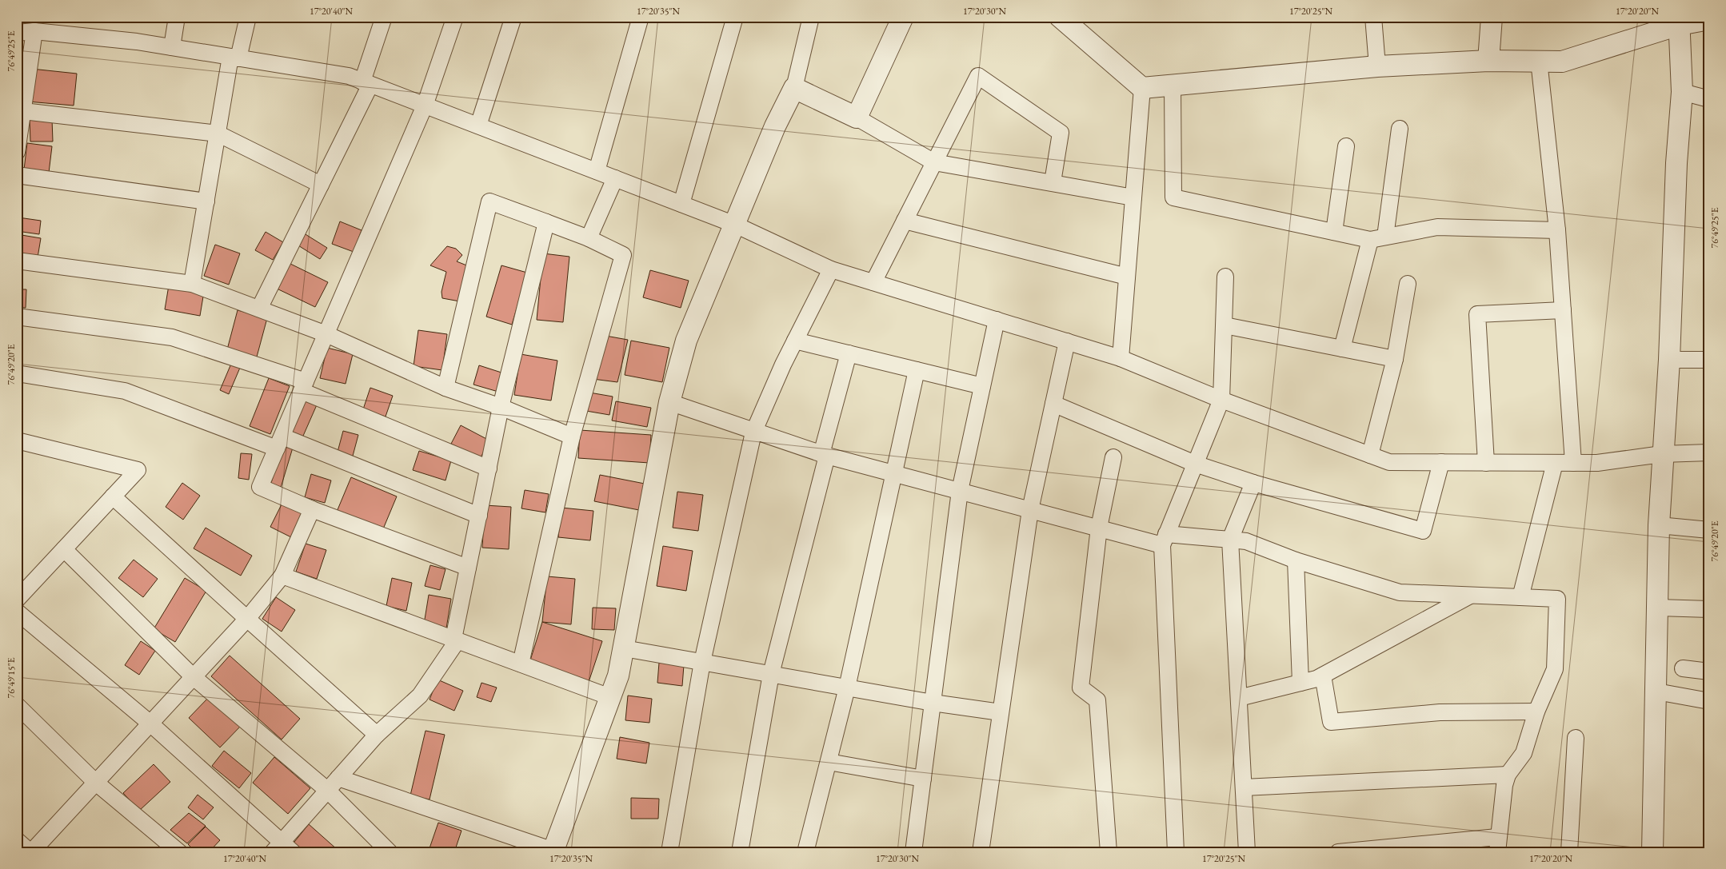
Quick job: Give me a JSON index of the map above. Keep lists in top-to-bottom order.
{
  "coordinates": [
    "17°20'40\"N",
    "17°20'35\"N",
    "17°20'30\"N",
    "17°20'25\"N",
    "17°20'20\"N",
    "76°49'25\"E",
    "76°49'20\"E",
    "76°49'15\"E"
  ]
}
